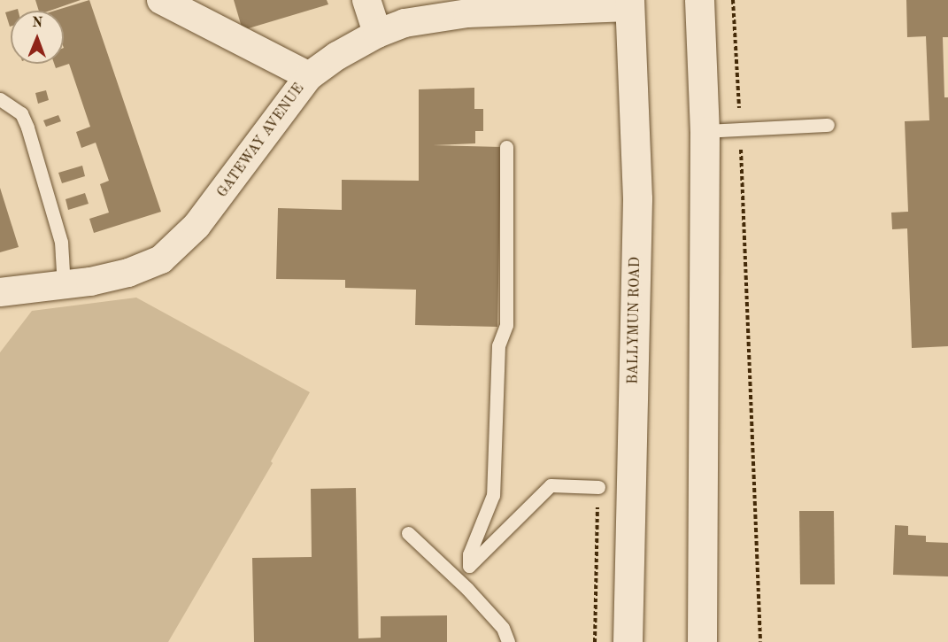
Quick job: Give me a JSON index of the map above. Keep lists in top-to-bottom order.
{
  "streets": {
    "main road": ["BALLYMUN ROAD"],
    "street": ["GATEWAY AVENUE"]
  },
  "crossings": [
    ["GATEWAY AVENUE", "BALLYMUN ROAD"]
  ],
  "north": "top"
}
